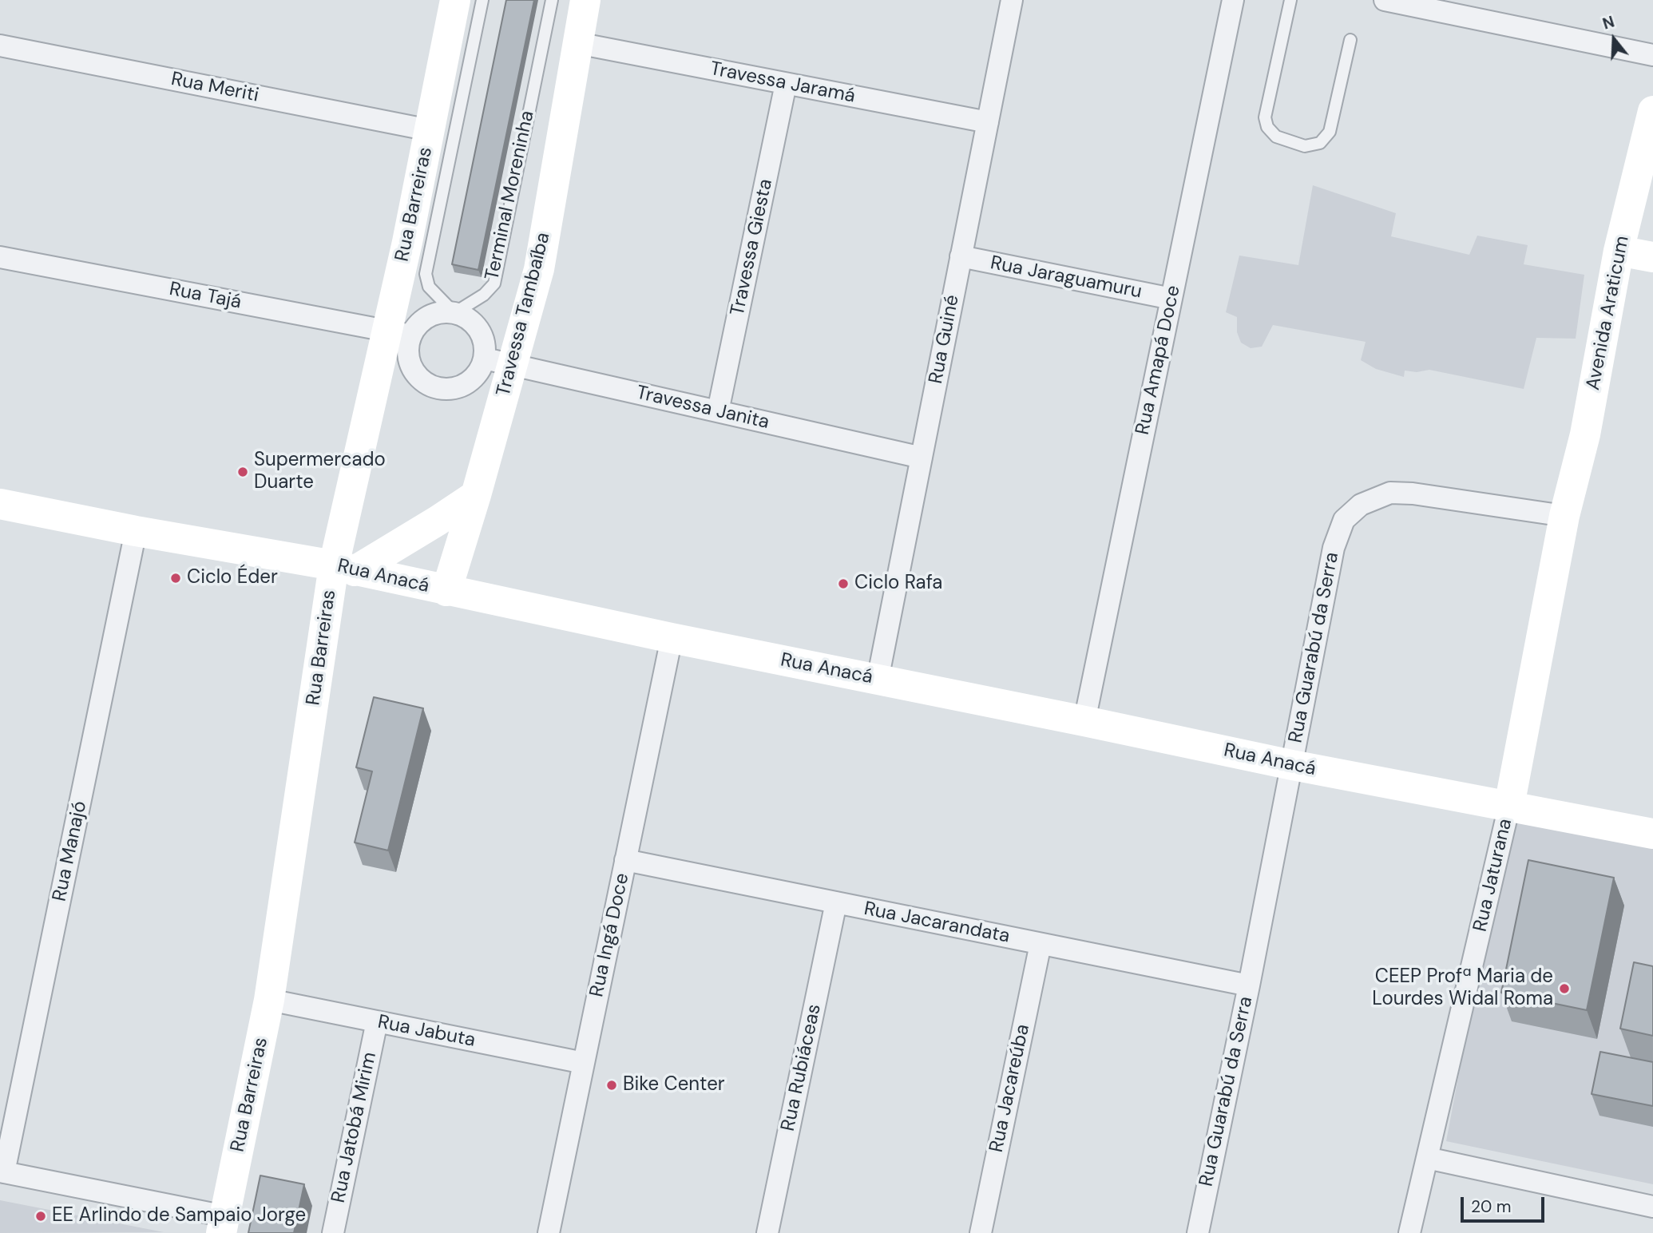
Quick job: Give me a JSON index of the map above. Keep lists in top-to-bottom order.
{
  "streets": {
    "street": [
      "Travessa Jaramá",
      "Rua Meriti",
      "Rua Barreiras",
      "Travessa Giesta",
      "Rua Jaraguamuru",
      "Rua Tajá",
      "Avenida Araticum",
      "Travessa Tambaíba",
      "Rua Guiné",
      "Rua Amapá Doce",
      "Travessa Janita",
      "Rua Anacá",
      "Rua Guarabú da Serra",
      "Rua Manajó",
      "Rua Jaturana",
      "Rua Jacarandata",
      "Rua Ingá Doce",
      "Rua Jabuta",
      "Rua Rubiáceas",
      "Rua Jacareúba",
      "Rua Jatobá Mirim"
    ],
    "lane": ["Terminal Moreninha"]
  },
  "crossings": [
    ["Travessa Jaramá", "Travessa Giesta"],
    ["Travessa Jaramá", "Travessa Tambaíba"],
    ["Travessa Jaramá", "Rua Guiné"],
    ["Rua Meriti", "Rua Barreiras"],
    ["Rua Barreiras", "Rua Tajá"],
    ["Rua Barreiras", "Rua Anacá"],
    ["Rua Barreiras", "Rua Jabuta"],
    ["Travessa Giesta", "Travessa Janita"],
    ["Rua Jaraguamuru", "Rua Guiné"],
    ["Rua Jaraguamuru", "Rua Amapá Doce"],
    ["Avenida Araticum", "Rua Guarabú da Serra"],
    ["Avenida Araticum", "Rua Jaturana"],
    ["Travessa Tambaíba", "Travessa Janita"],
    ["Travessa Tambaíba", "Rua Anacá"],
    ["Rua Guiné", "Travessa Janita"],
    ["Rua Guiné", "Rua Anacá"],
    ["Rua Amapá Doce", "Rua Anacá"],
    ["Rua Anacá", "Rua Guarabú da Serra"],
    ["Rua Anacá", "Rua Manajó"],
    ["Rua Anacá", "Rua Jaturana"],
    ["Rua Anacá", "Rua Ingá Doce"],
    ["Rua Guarabú da Serra", "Rua Jaturana"],
    ["Rua Guarabú da Serra", "Rua Jacarandata"],
    ["Rua Jacarandata", "Rua Ingá Doce"],
    ["Rua Jacarandata", "Rua Rubiáceas"],
    ["Rua Jacarandata", "Rua Jacareúba"],
    ["Rua Ingá Doce", "Rua Jabuta"],
    ["Rua Jabuta", "Rua Jatobá Mirim"]
  ],
  "places": [
    "Supermercado Duarte",
    "Ciclo Éder",
    "Ciclo Rafa",
    "CEEP Profª Maria de Lourdes Widal Roma",
    "Bike Center",
    "EE Arlindo de Sampaio Jorge"
  ],
  "scale_bar": "20 m",
  "north": "top"
}
